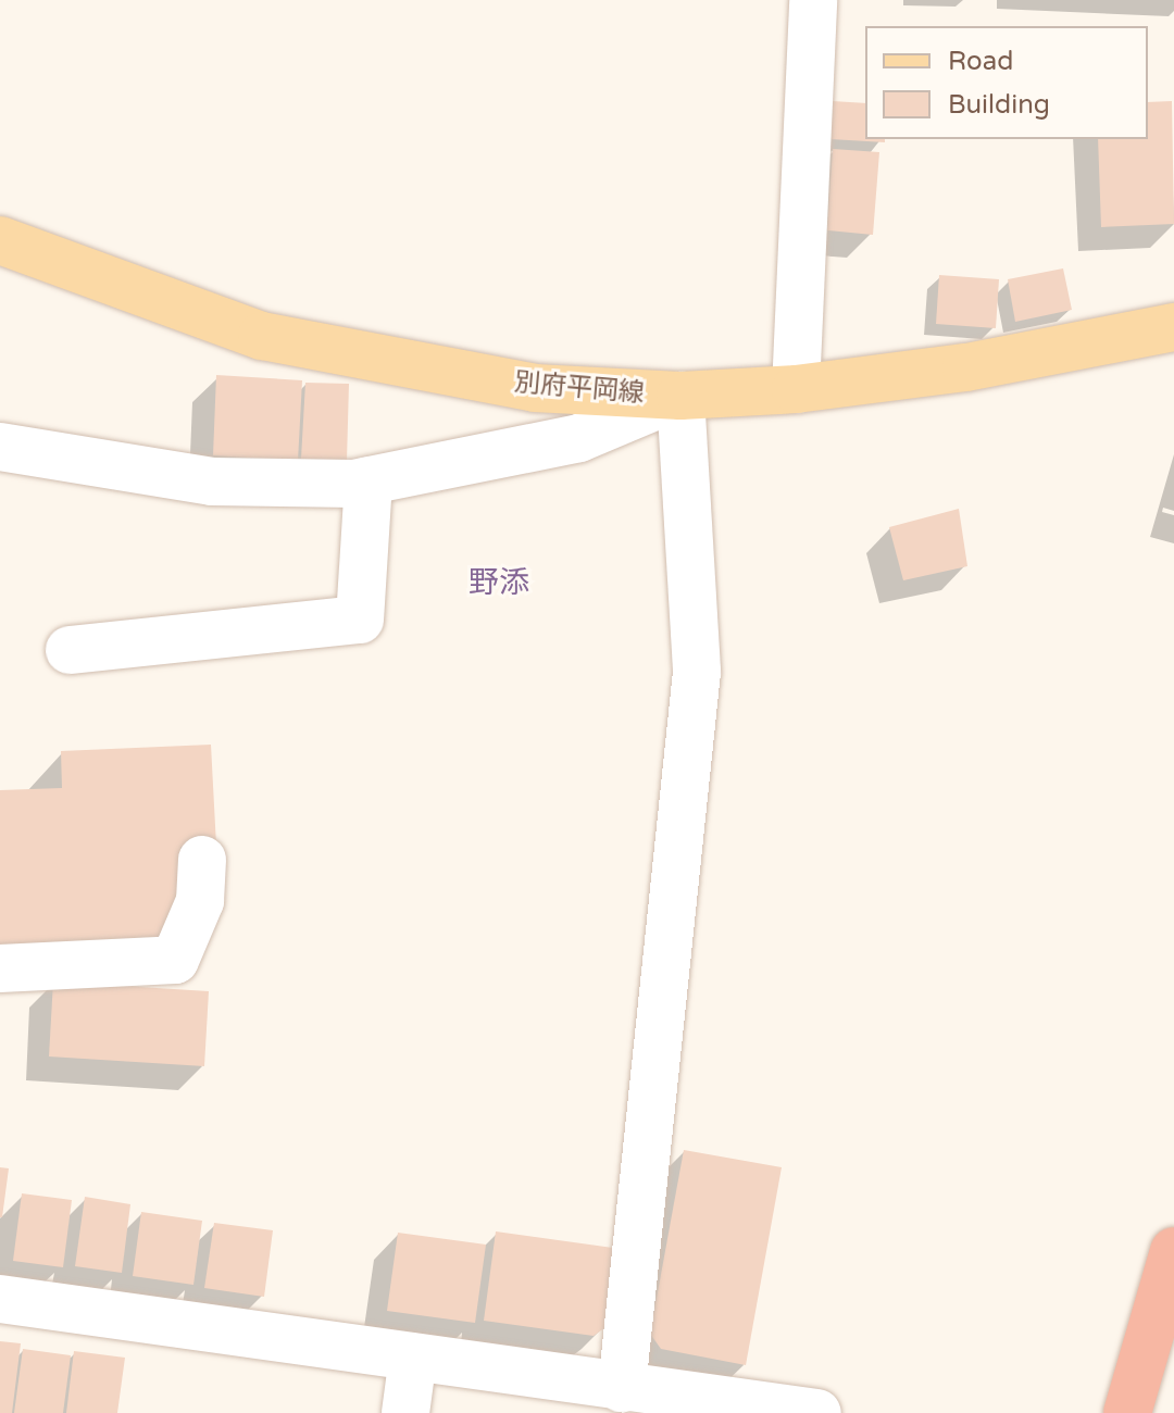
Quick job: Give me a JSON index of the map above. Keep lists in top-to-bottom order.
{
  "streets": {
    "main road": ["別府平岡線"]
  },
  "districts": ["野添"],
  "legend": ["Road", "Building"]
}
